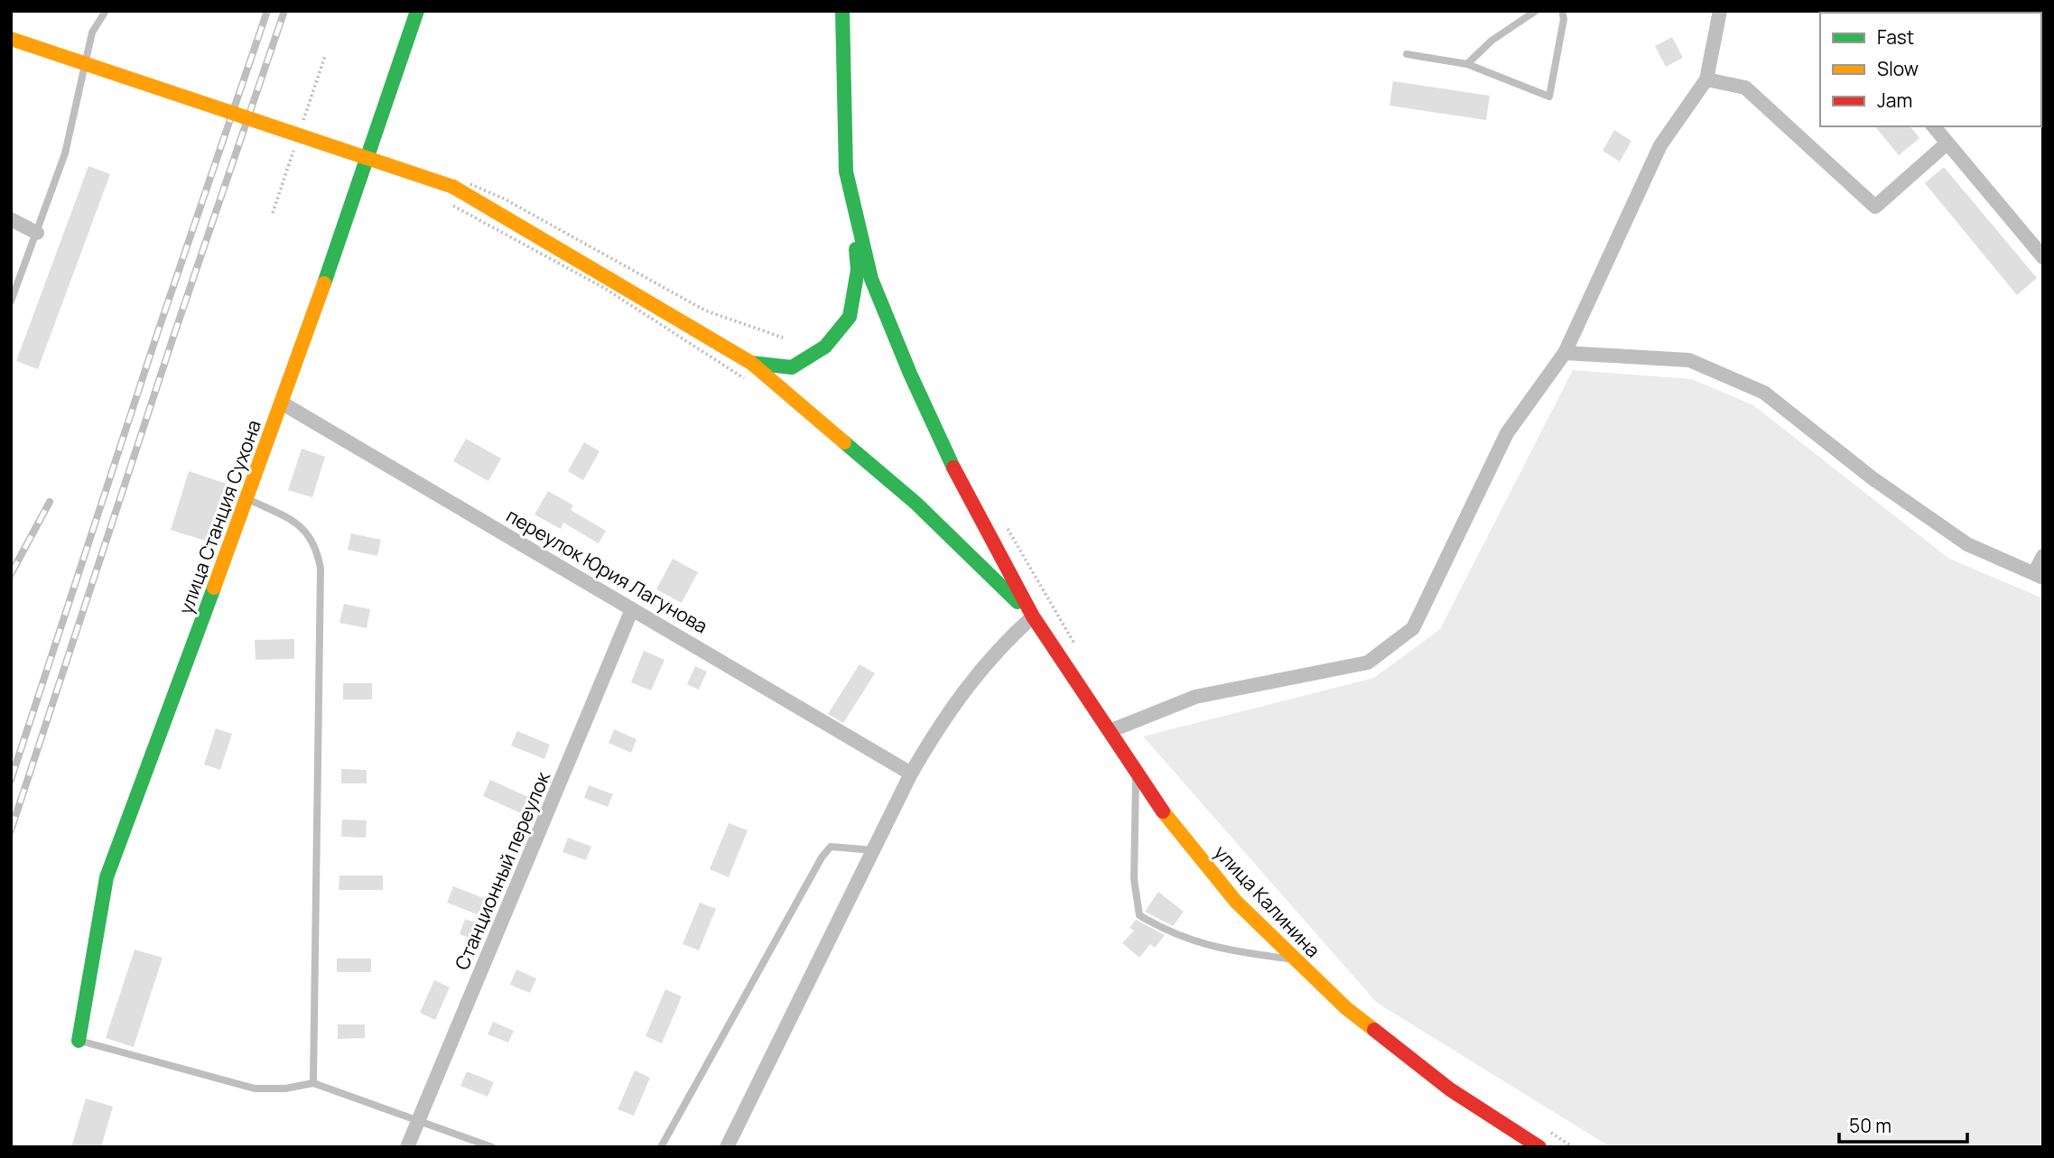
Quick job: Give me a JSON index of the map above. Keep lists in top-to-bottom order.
{
  "streets": {
    "street": [
      "улица Станция Сухона",
      "переулок Юрия Лагунова",
      "Станционный переулок",
      "улица Калинина"
    ]
  },
  "crossings": [
    ["улица Станция Сухона", "переулок Юрия Лагунова"],
    ["переулок Юрия Лагунова", "Станционный переулок"]
  ],
  "legend": ["Fast", "Slow", "Jam"],
  "scale_bar": "50 m"
}
